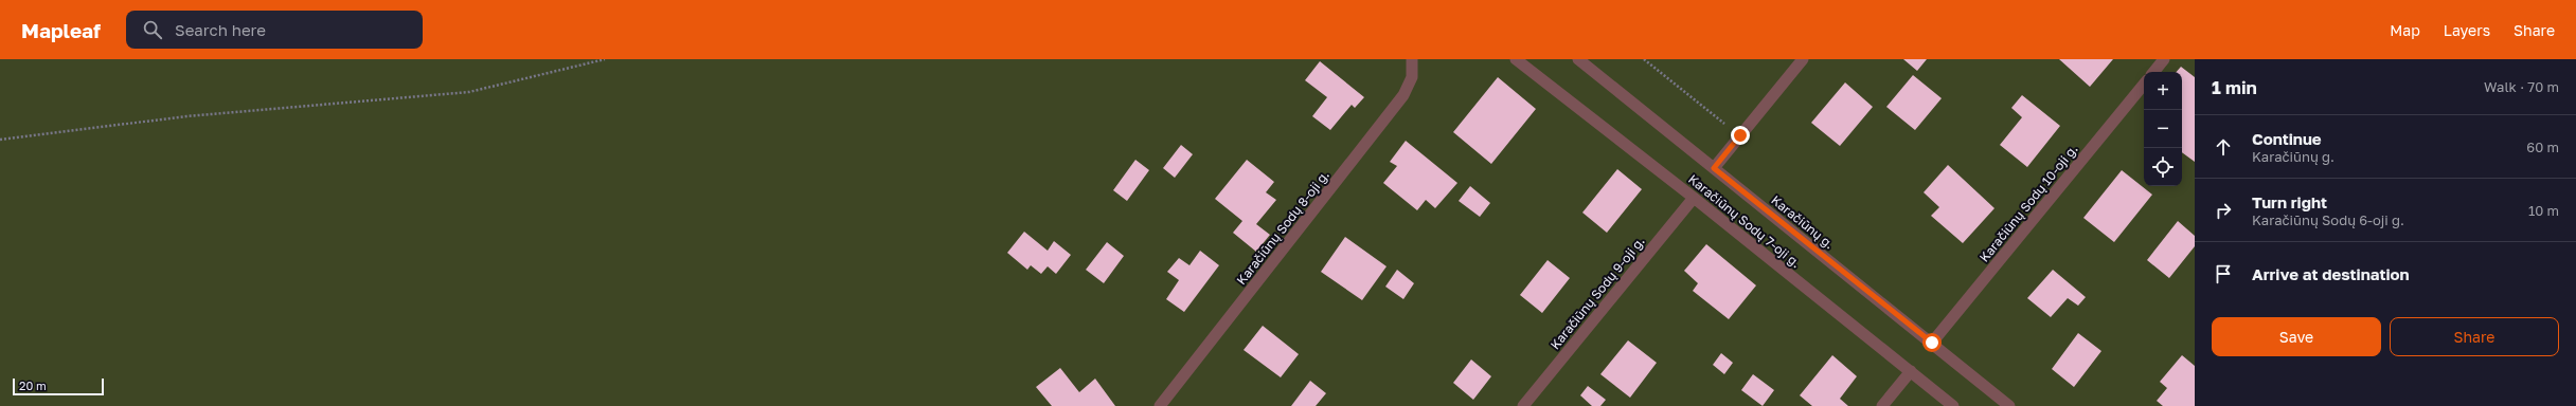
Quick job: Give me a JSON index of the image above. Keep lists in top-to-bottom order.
{
  "streets": {
    "street": [
      "Karačiūnų Sodų 10-oji g.",
      "Karačiūnų Sodų 7-oji g.",
      "Karačiūnų g.",
      "Karačiūnų Sodų 8-oji g.",
      "Karačiūnų Sodų 9-oji g."
    ]
  },
  "crossings": [
    ["Karačiūnų Sodų 10-oji g.", "Karačiūnų g."],
    ["Karačiūnų Sodų 7-oji g.", "Karačiūnų Sodų 9-oji g."]
  ],
  "scale_bar": "20 m",
  "page": {
    "header": "Mapleaf",
    "search": "Search here",
    "nav": ["Map", "Layers", "Share"],
    "heading": ["1 min", "Walk · 70 m"],
    "map_buttons": ["+", "−"],
    "list": [
      ["Continue", "Karačiūnų g.", "60 m"],
      ["Turn right", "Karačiūnų Sodų 6-oji g.", "10 m"],
      "Arrive at destination"
    ],
    "buttons": ["Save", "Share"],
    "scale": "20 m"
  }
}
